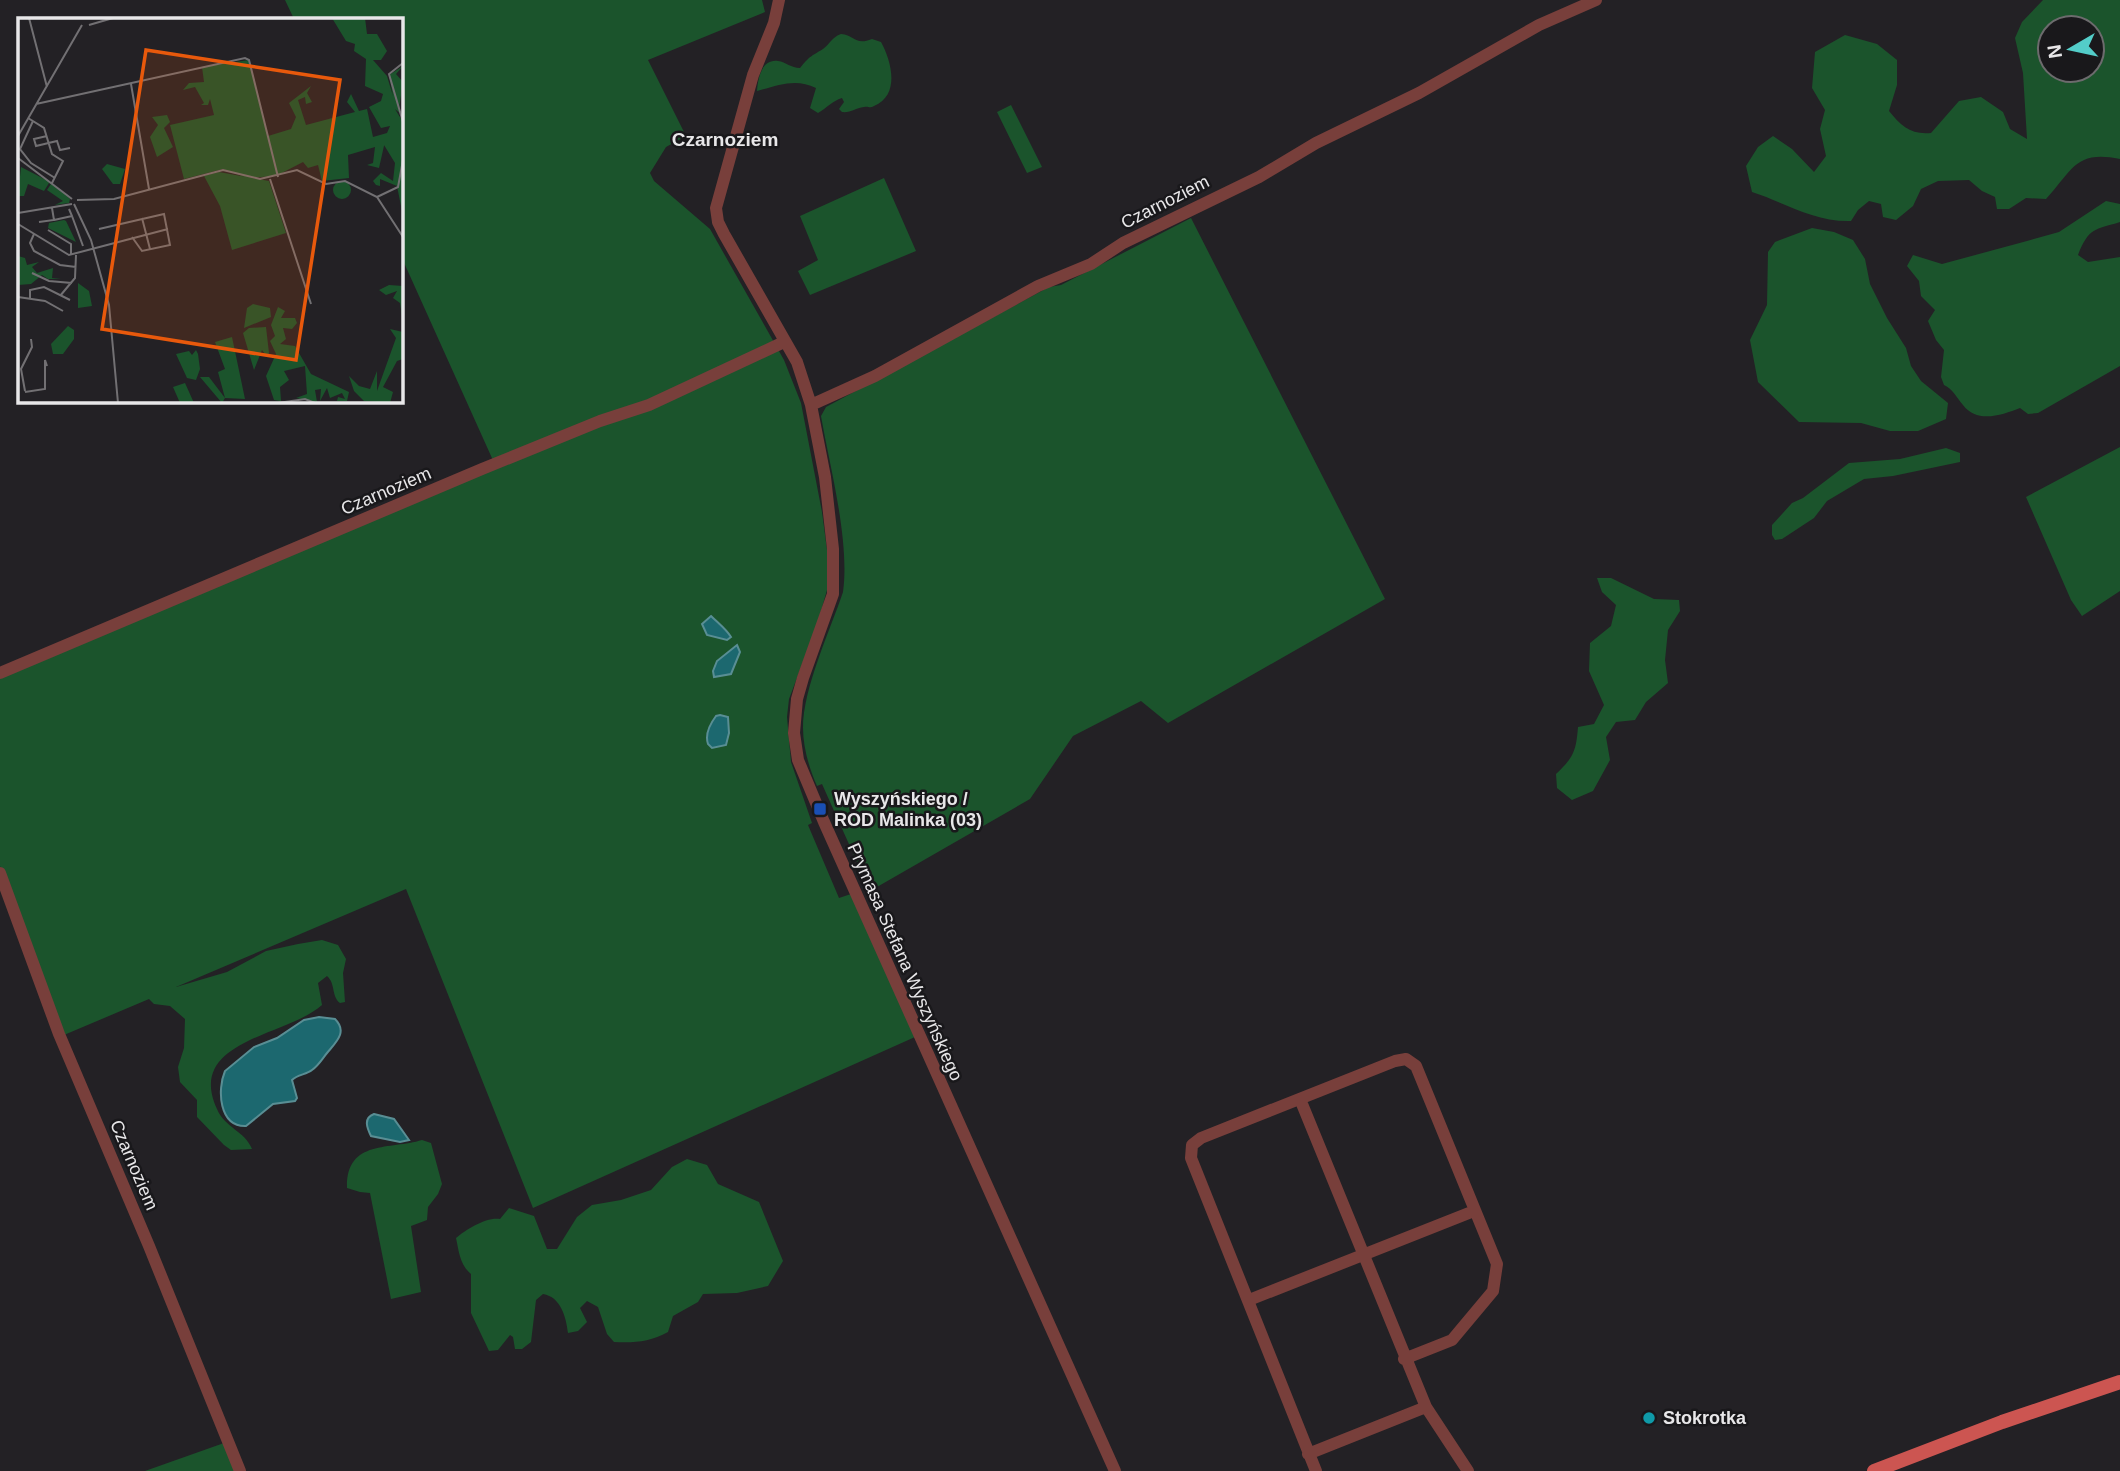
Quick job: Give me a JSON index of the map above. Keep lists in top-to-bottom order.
{
  "streets": {
    "street": ["Czarnoziem", "Prymasa Stefana Wyszyńskiego"]
  },
  "crossings": [
    ["Czarnoziem", "Prymasa Stefana Wyszyńskiego"]
  ],
  "districts": ["Czarnoziem"],
  "places": {
    "transit": ["Wyszyńskiego / ROD Malinka (03)"],
    "other": ["Stokrotka"]
  },
  "north": "left"
}
